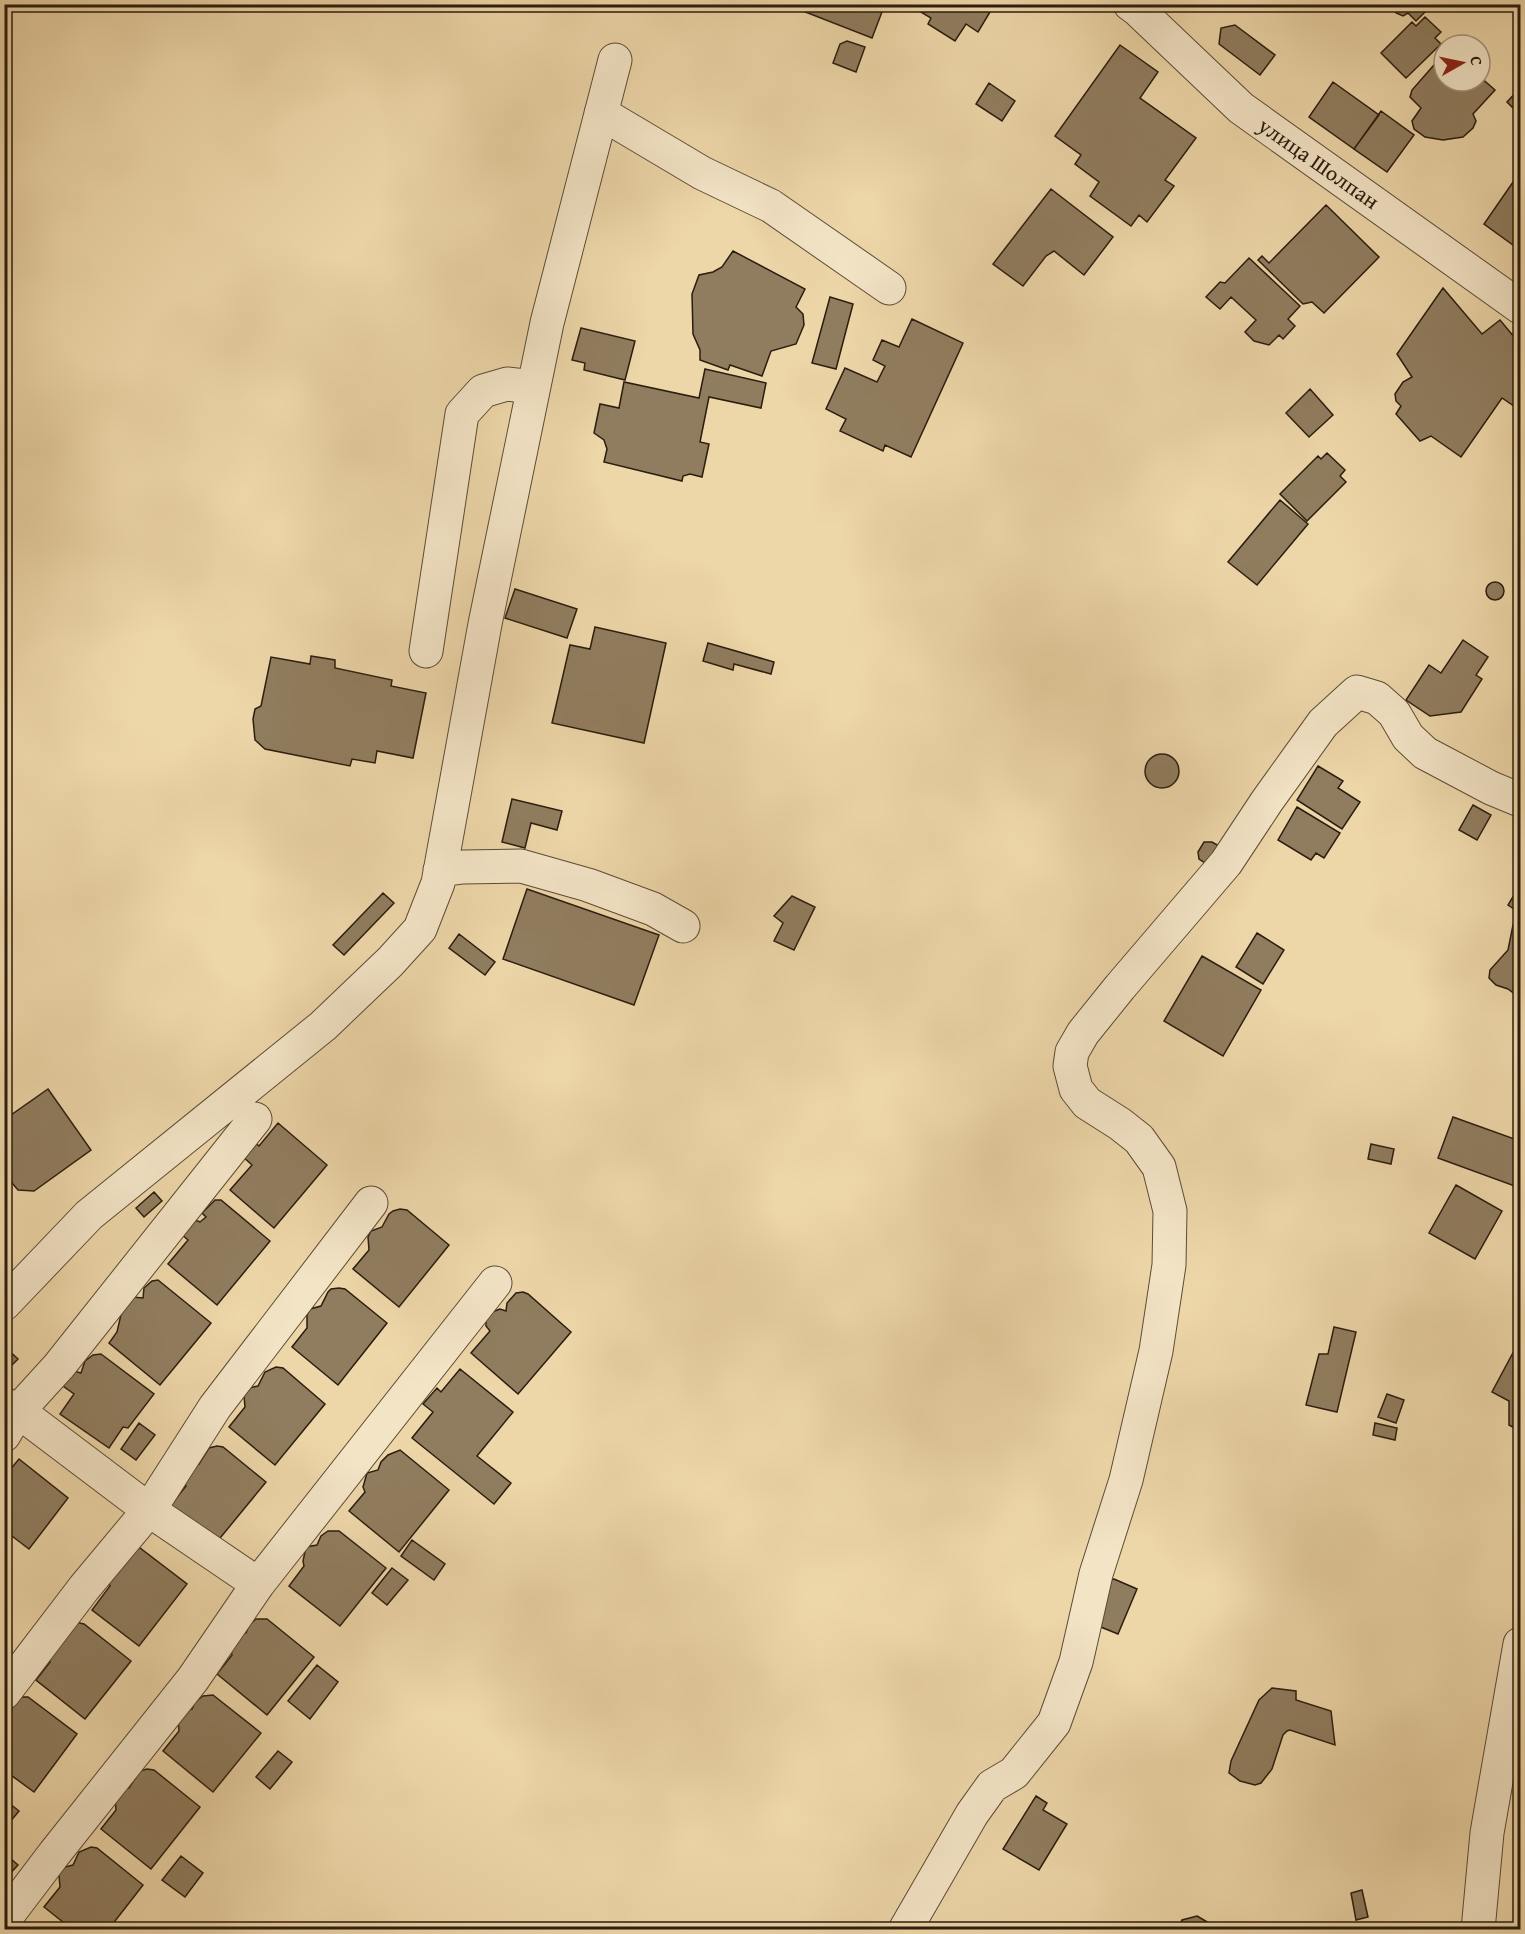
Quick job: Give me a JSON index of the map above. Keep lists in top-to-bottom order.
{
  "streets": {
    "street": ["улица Шолпан"]
  },
  "north": "right"
}
